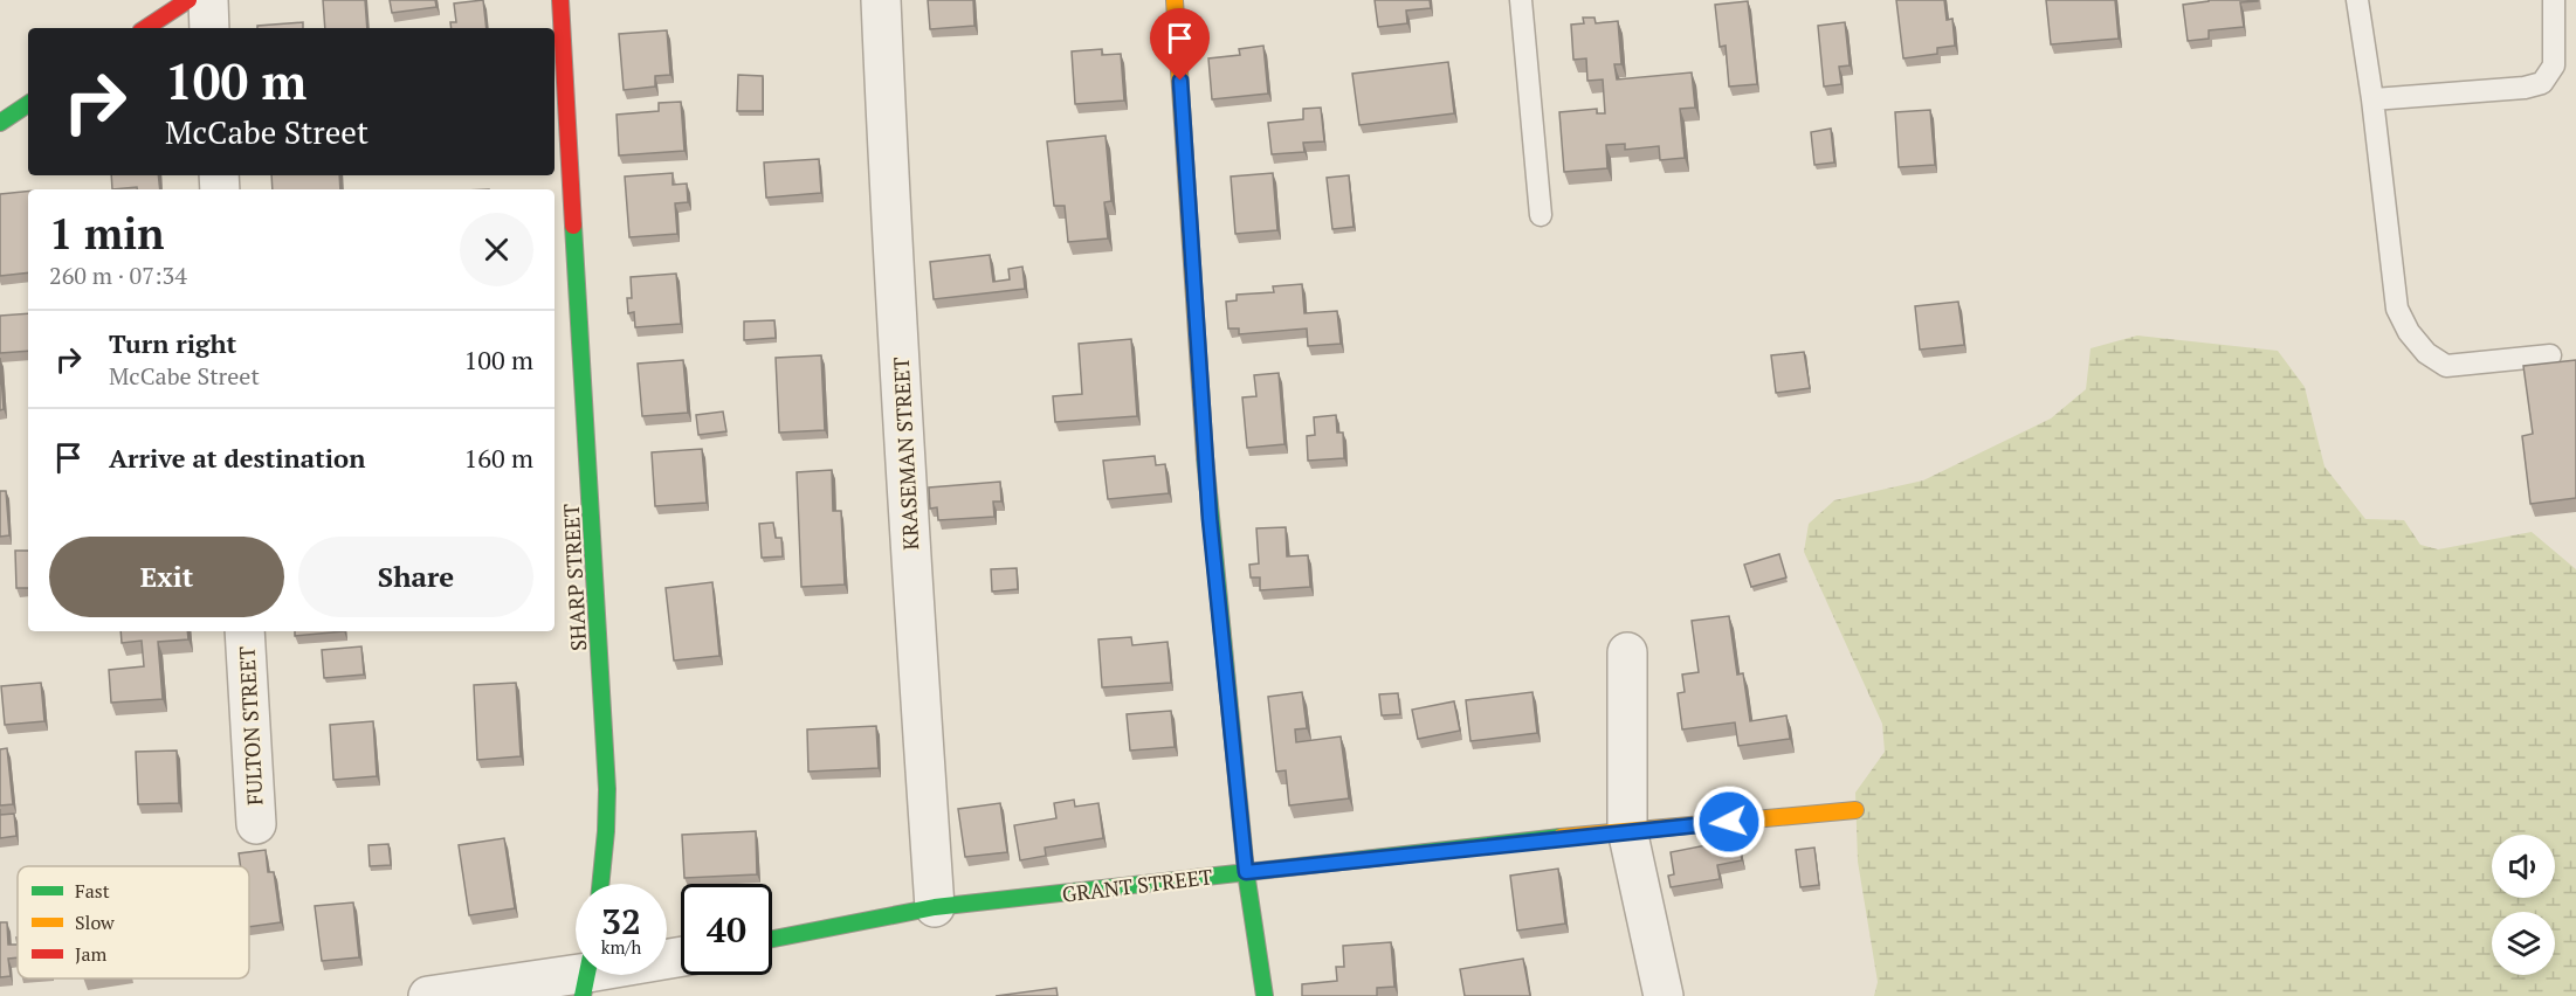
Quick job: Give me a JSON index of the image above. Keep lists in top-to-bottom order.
{
  "streets": {
    "street": [
      "KRASEMAN STREET",
      "SHARP STREET",
      "FULTON STREET",
      "GRANT STREET"
    ]
  },
  "crossings": [
    ["KRASEMAN STREET", "GRANT STREET"]
  ],
  "legend": ["Fast", "Slow", "Jam"],
  "page": {
    "turn": ["100 m", "McCabe Street"],
    "heading": ["1 min", "260 m · 07:34"],
    "list": [
      {
        "name": "Turn right",
        "note": "McCabe Street",
        "value": "100 m"
      },
      {
        "name": "Arrive at destination",
        "value": "160 m"
      }
    ],
    "buttons": ["Exit", "Share"],
    "speed": "32 km/h",
    "limit": "40"
  }
}
